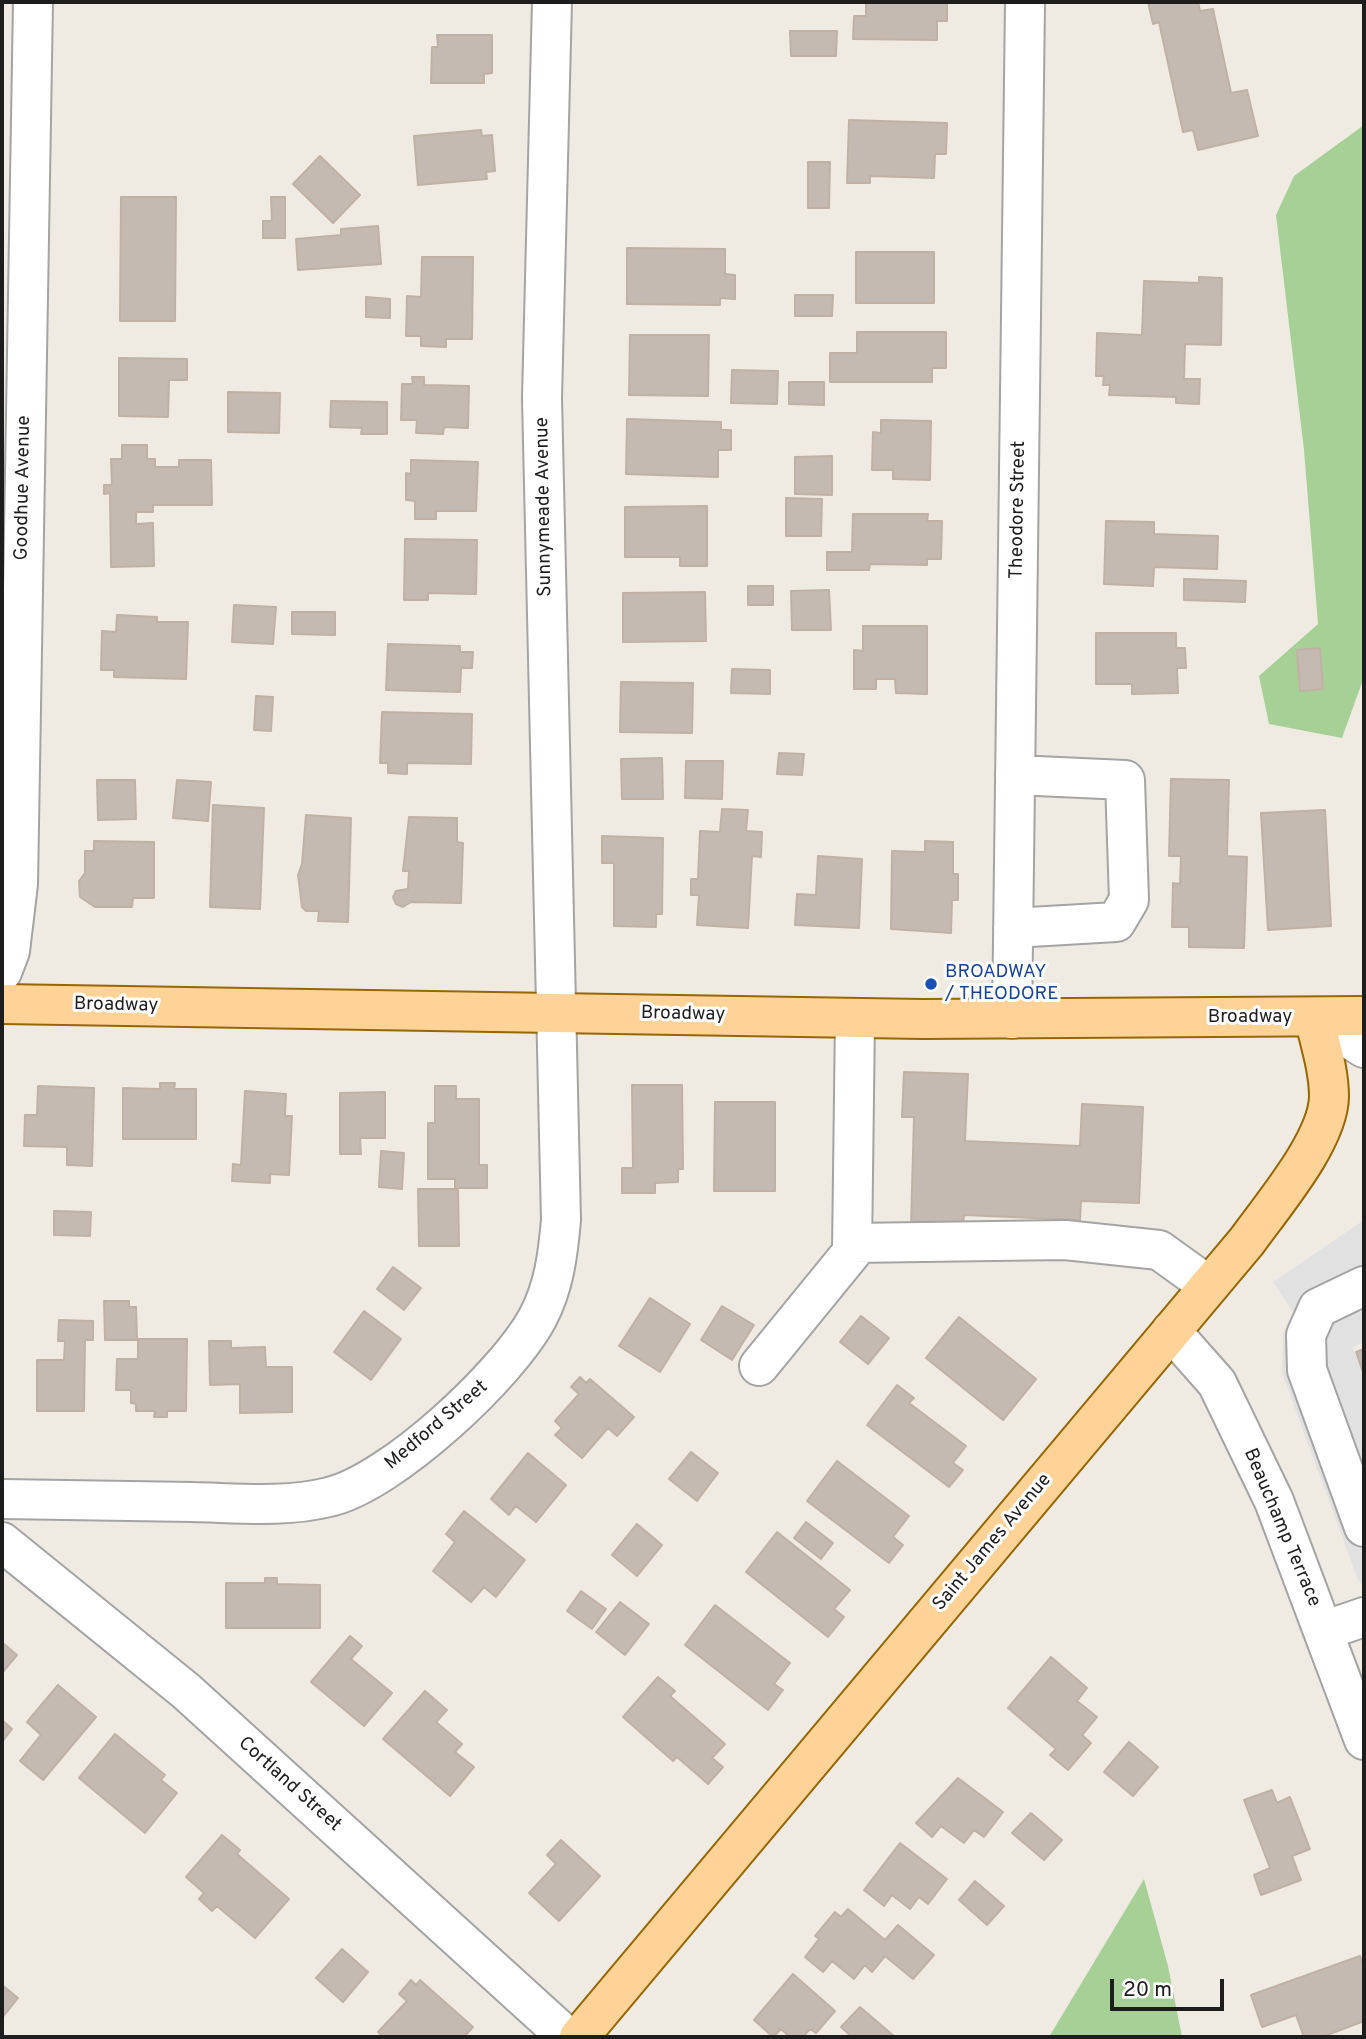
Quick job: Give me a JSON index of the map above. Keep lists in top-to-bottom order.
{
  "streets": {
    "main road": ["Broadway", "Saint James Avenue"],
    "street": [
      "Goodhue Avenue",
      "Sunnymeade Avenue",
      "Theodore Street",
      "Medford Street",
      "Beauchamp Terrace",
      "Cortland Street"
    ]
  },
  "crossings": [
    ["Sunnymeade Avenue", "Broadway"],
    ["Sunnymeade Avenue", "Medford Street"],
    ["Theodore Street", "Broadway"],
    ["Broadway", "Medford Street"],
    ["Broadway", "Saint James Avenue"],
    ["Beauchamp Terrace", "Saint James Avenue"]
  ],
  "places": ["BROADWAY / THEODORE"],
  "scale_bar": "20 m"
}
